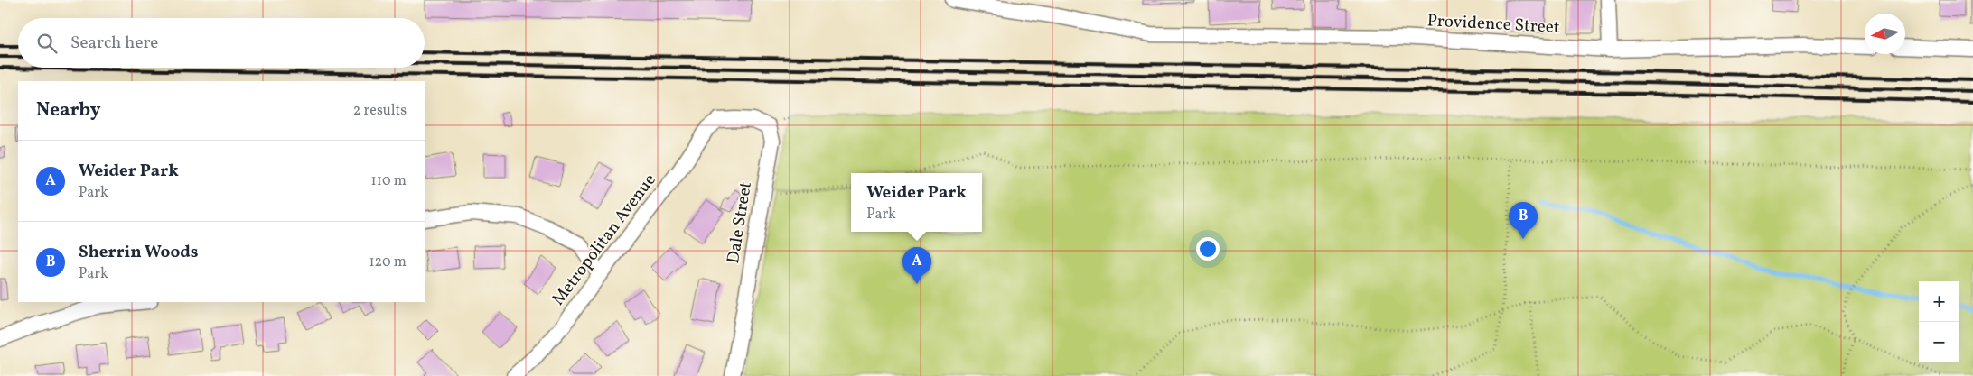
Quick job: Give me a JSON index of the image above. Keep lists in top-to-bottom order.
{
  "streets": {
    "street": ["Providence Street", "Dale Street", "Metropolitan Avenue"]
  },
  "crossings": [
    ["Dale Street", "Metropolitan Avenue"]
  ],
  "north": "left",
  "page": {
    "search": "Search here",
    "heading": ["Nearby", "2 results"],
    "list": [
      {
        "mark": "A",
        "name": "Weider Park",
        "note": "Park",
        "value": "110 m"
      },
      {
        "mark": "B",
        "name": "Sherrin Woods",
        "note": "Park",
        "value": "120 m"
      }
    ],
    "popup": ["Weider Park", "Park"],
    "pins": ["B", "A"],
    "map_buttons": ["+", "−"]
  }
}
